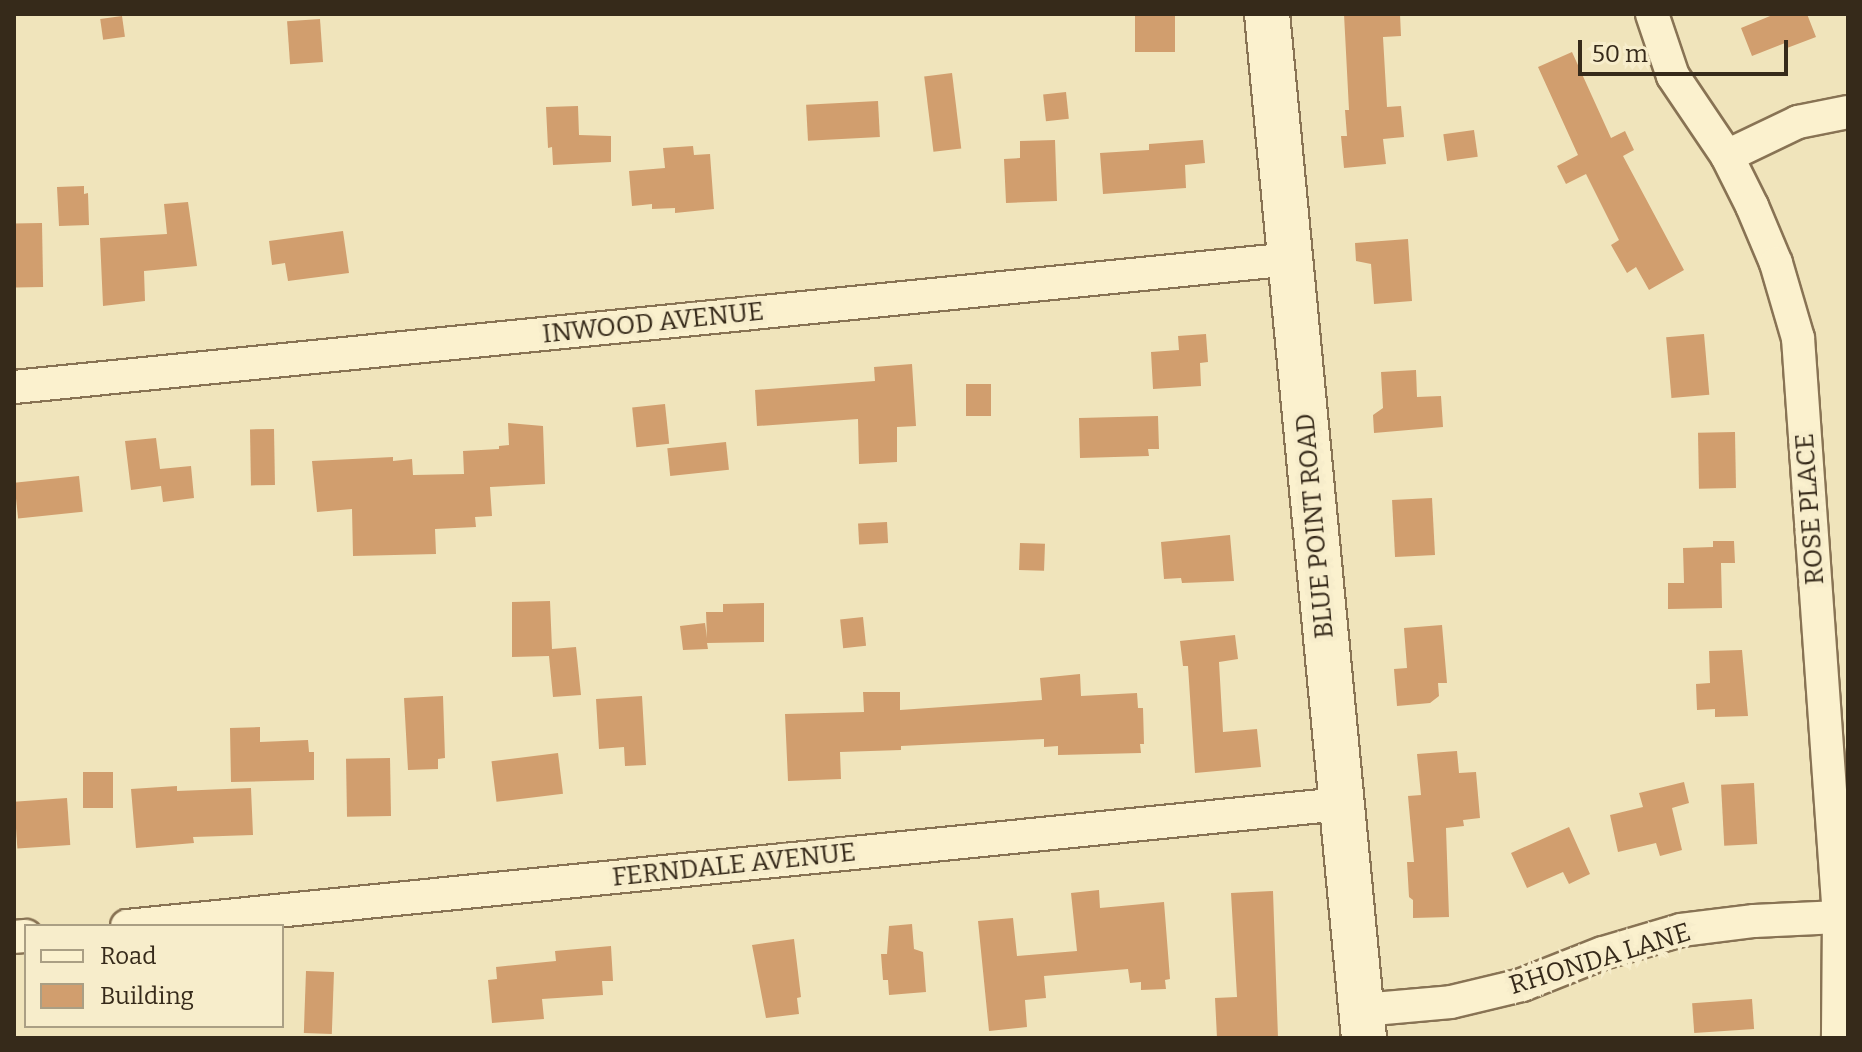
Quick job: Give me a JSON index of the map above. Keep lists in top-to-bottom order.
{
  "streets": {
    "street": [
      "INWOOD AVENUE",
      "ROSE PLACE",
      "BLUE POINT ROAD",
      "FERNDALE AVENUE",
      "RHONDA LANE"
    ]
  },
  "crossings": [
    ["INWOOD AVENUE", "BLUE POINT ROAD"],
    ["ROSE PLACE", "RHONDA LANE"],
    ["BLUE POINT ROAD", "FERNDALE AVENUE"],
    ["BLUE POINT ROAD", "RHONDA LANE"]
  ],
  "legend": ["Road", "Building"],
  "scale_bar": "50 m"
}
